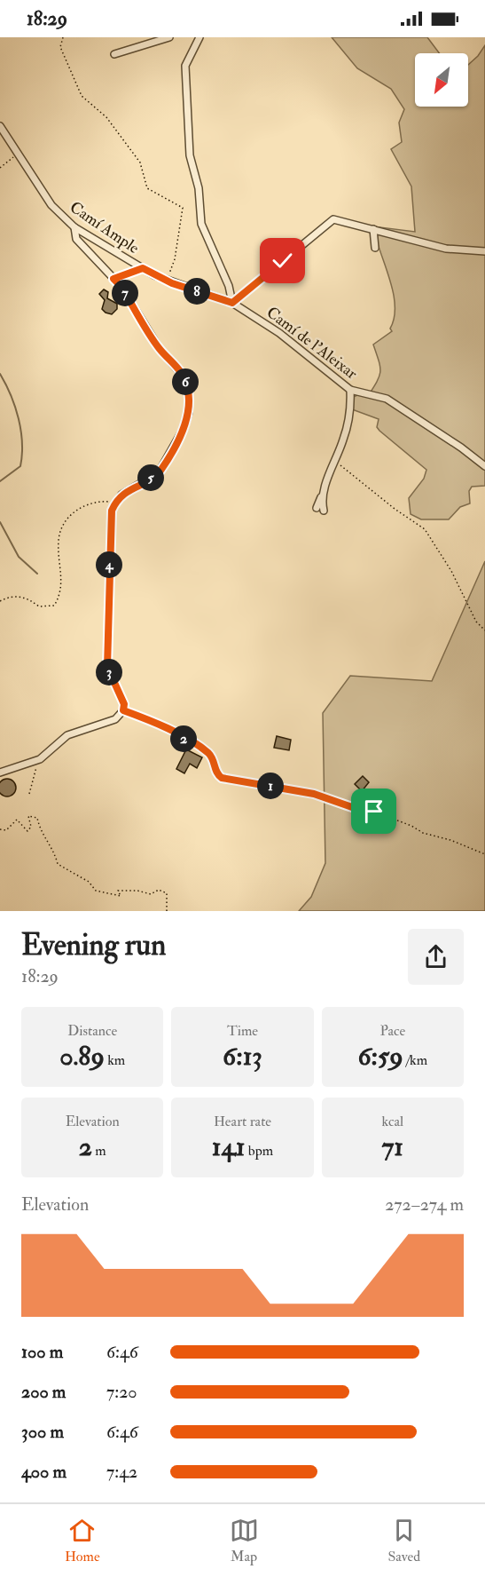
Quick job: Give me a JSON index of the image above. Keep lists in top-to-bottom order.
{
  "streets": {
    "street": ["Camí Ample", "Camí de l'Aleixar"]
  },
  "crossings": [
    ["Camí Ample", "Camí de l'Aleixar"]
  ],
  "north": "bottom left",
  "page": {
    "status": "18:29",
    "pins": [
      "8",
      "7",
      "6",
      "5",
      "4",
      "3",
      "2",
      "1"
    ],
    "heading": ["Evening run", "18:29"],
    "stats": [
      ["Distance", "0.89 km"],
      ["Time", "6:13"],
      ["Pace", "6:59 /km"],
      ["Elevation", "2 m"],
      ["Heart rate", "141 bpm"],
      ["kcal", "71"]
    ],
    "chart": ["Elevation", "272–274 m"],
    "list": [
      {
        "name": "100 m",
        "note": "6:46"
      },
      {
        "name": "200 m",
        "note": "7:20"
      },
      {
        "name": "300 m",
        "note": "6:46"
      },
      {
        "name": "400 m",
        "note": "7:42"
      }
    ],
    "tabs": ["Home", "Map", "Saved"]
  }
}
